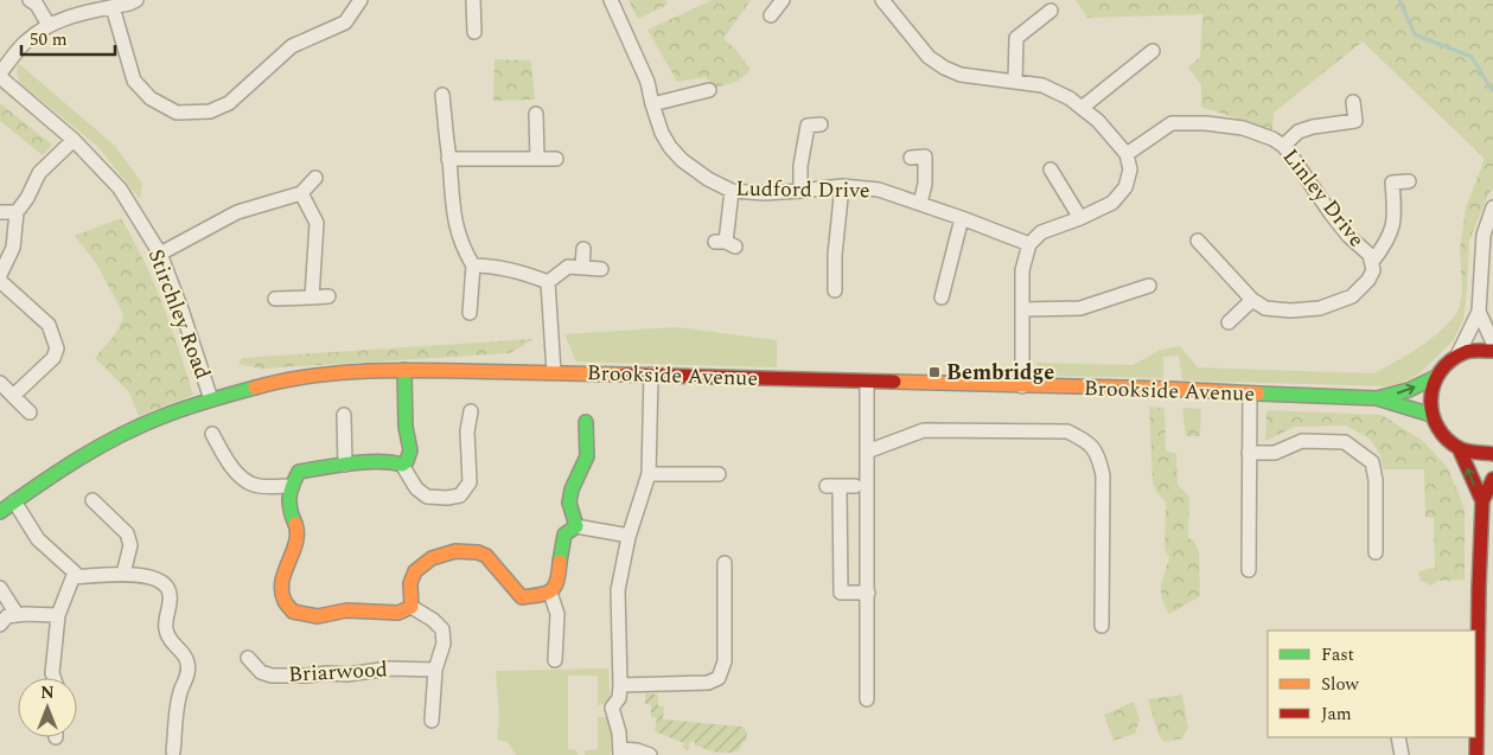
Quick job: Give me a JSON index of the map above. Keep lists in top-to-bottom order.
{
  "streets": {
    "street": [
      "Ludford Drive",
      "Linley Drive",
      "Stirchley Road",
      "Brookside Avenue",
      "Briarwood"
    ]
  },
  "crossings": [
    ["Stirchley Road", "Brookside Avenue"]
  ],
  "places": {
    "transit": ["Bembridge"]
  },
  "legend": ["Fast", "Slow", "Jam"],
  "scale_bar": "50 m",
  "north": "top"
}
